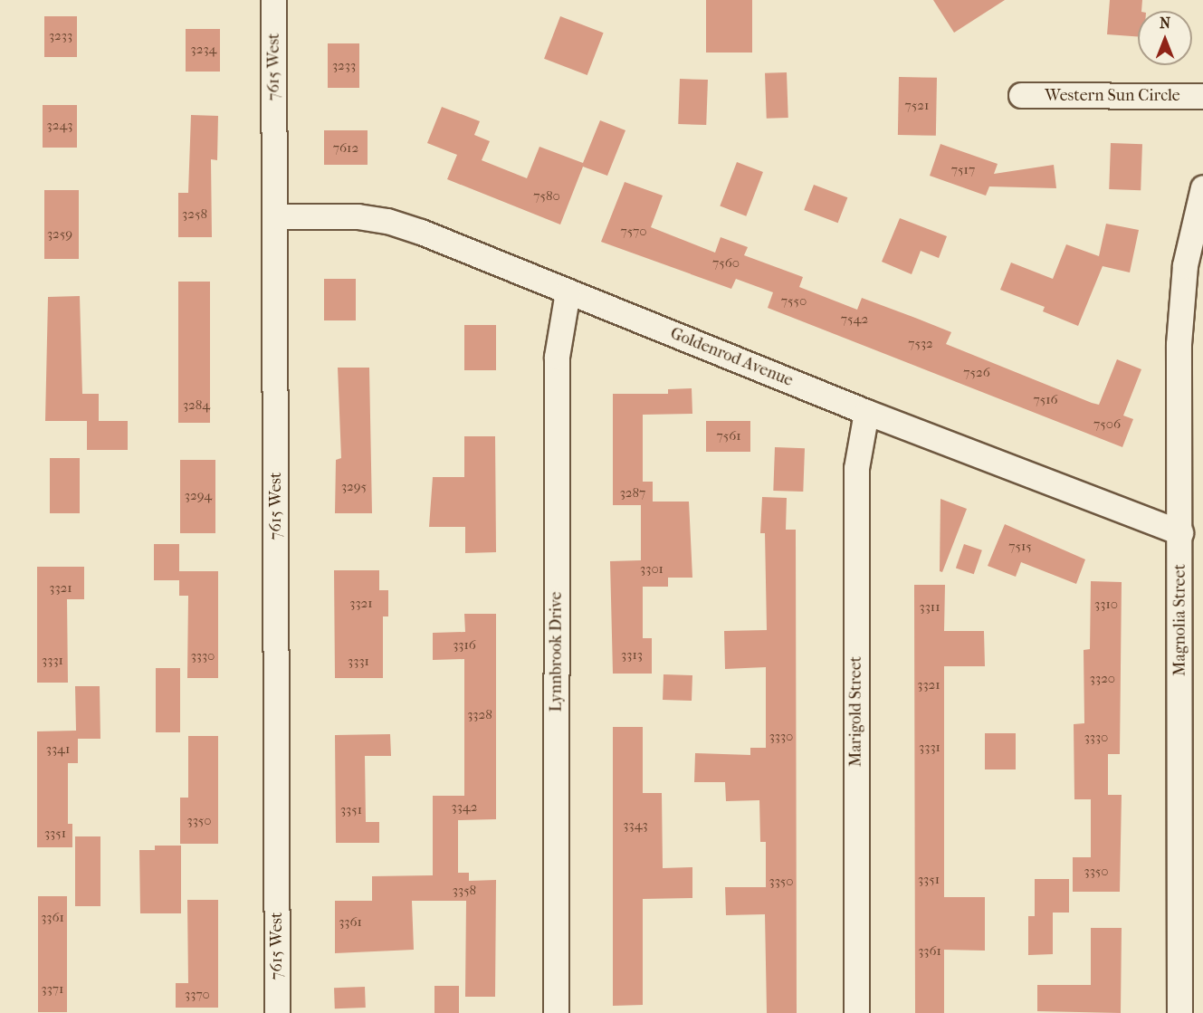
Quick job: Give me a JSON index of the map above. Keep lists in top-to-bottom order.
{
  "streets": {
    "street": [
      "7615 West",
      "Western Sun Circle",
      "Goldenrod Avenue",
      "Magnolia Street",
      "Lynnbrook Drive",
      "Marigold Street"
    ]
  },
  "crossings": [
    ["7615 West", "Goldenrod Avenue"],
    ["Goldenrod Avenue", "Magnolia Street"],
    ["Goldenrod Avenue", "Lynnbrook Drive"],
    ["Goldenrod Avenue", "Marigold Street"]
  ],
  "house_numbers": [
    "3233",
    "3234",
    "3233",
    "7521",
    "3243",
    "7612",
    "7517",
    "7580",
    "3258",
    "7570",
    "3259",
    "7560",
    "7550",
    "7542",
    "7532",
    "7526",
    "7516",
    "3284",
    "7506",
    "7561",
    "3295",
    "3287",
    "3294",
    "7515",
    "3301",
    "3321",
    "3321",
    "3310",
    "3311",
    "3316",
    "3313",
    "3330",
    "3331",
    "3331",
    "3320",
    "3321",
    "3328",
    "3330",
    "3330",
    "3331",
    "3341",
    "3342",
    "3351",
    "3350",
    "3343",
    "3351",
    "3350",
    "3351",
    "3350",
    "3358",
    "3361",
    "3361",
    "3361",
    "3371",
    "3370"
  ],
  "north": "top"
}
